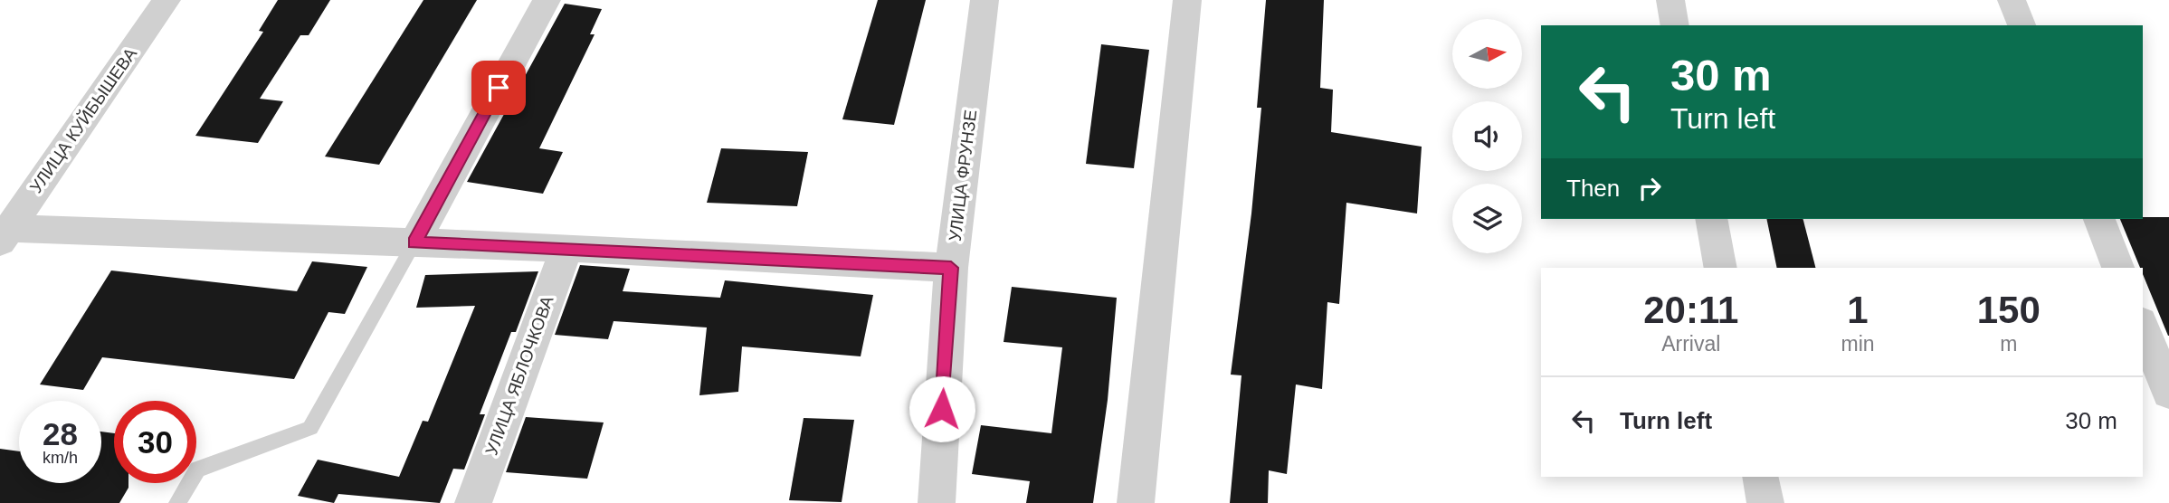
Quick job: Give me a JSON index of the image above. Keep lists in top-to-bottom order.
{
  "streets": {
    "street": ["УЛИЦА КУЙБЫШЕВА", "УЛИЦА ФРУНЗЕ", "УЛИЦА ЯБЛОЧКОВА"]
  },
  "north": "right",
  "page": {
    "turn": ["30 m", "Turn left"],
    "then": "Then",
    "eta": [
      "20:11",
      "Arrival",
      "1",
      "min",
      "150",
      "m"
    ],
    "list": [
      {
        "name": "Turn left",
        "value": "30 m"
      }
    ],
    "speed": "28 km/h",
    "limit": "30"
  }
}
